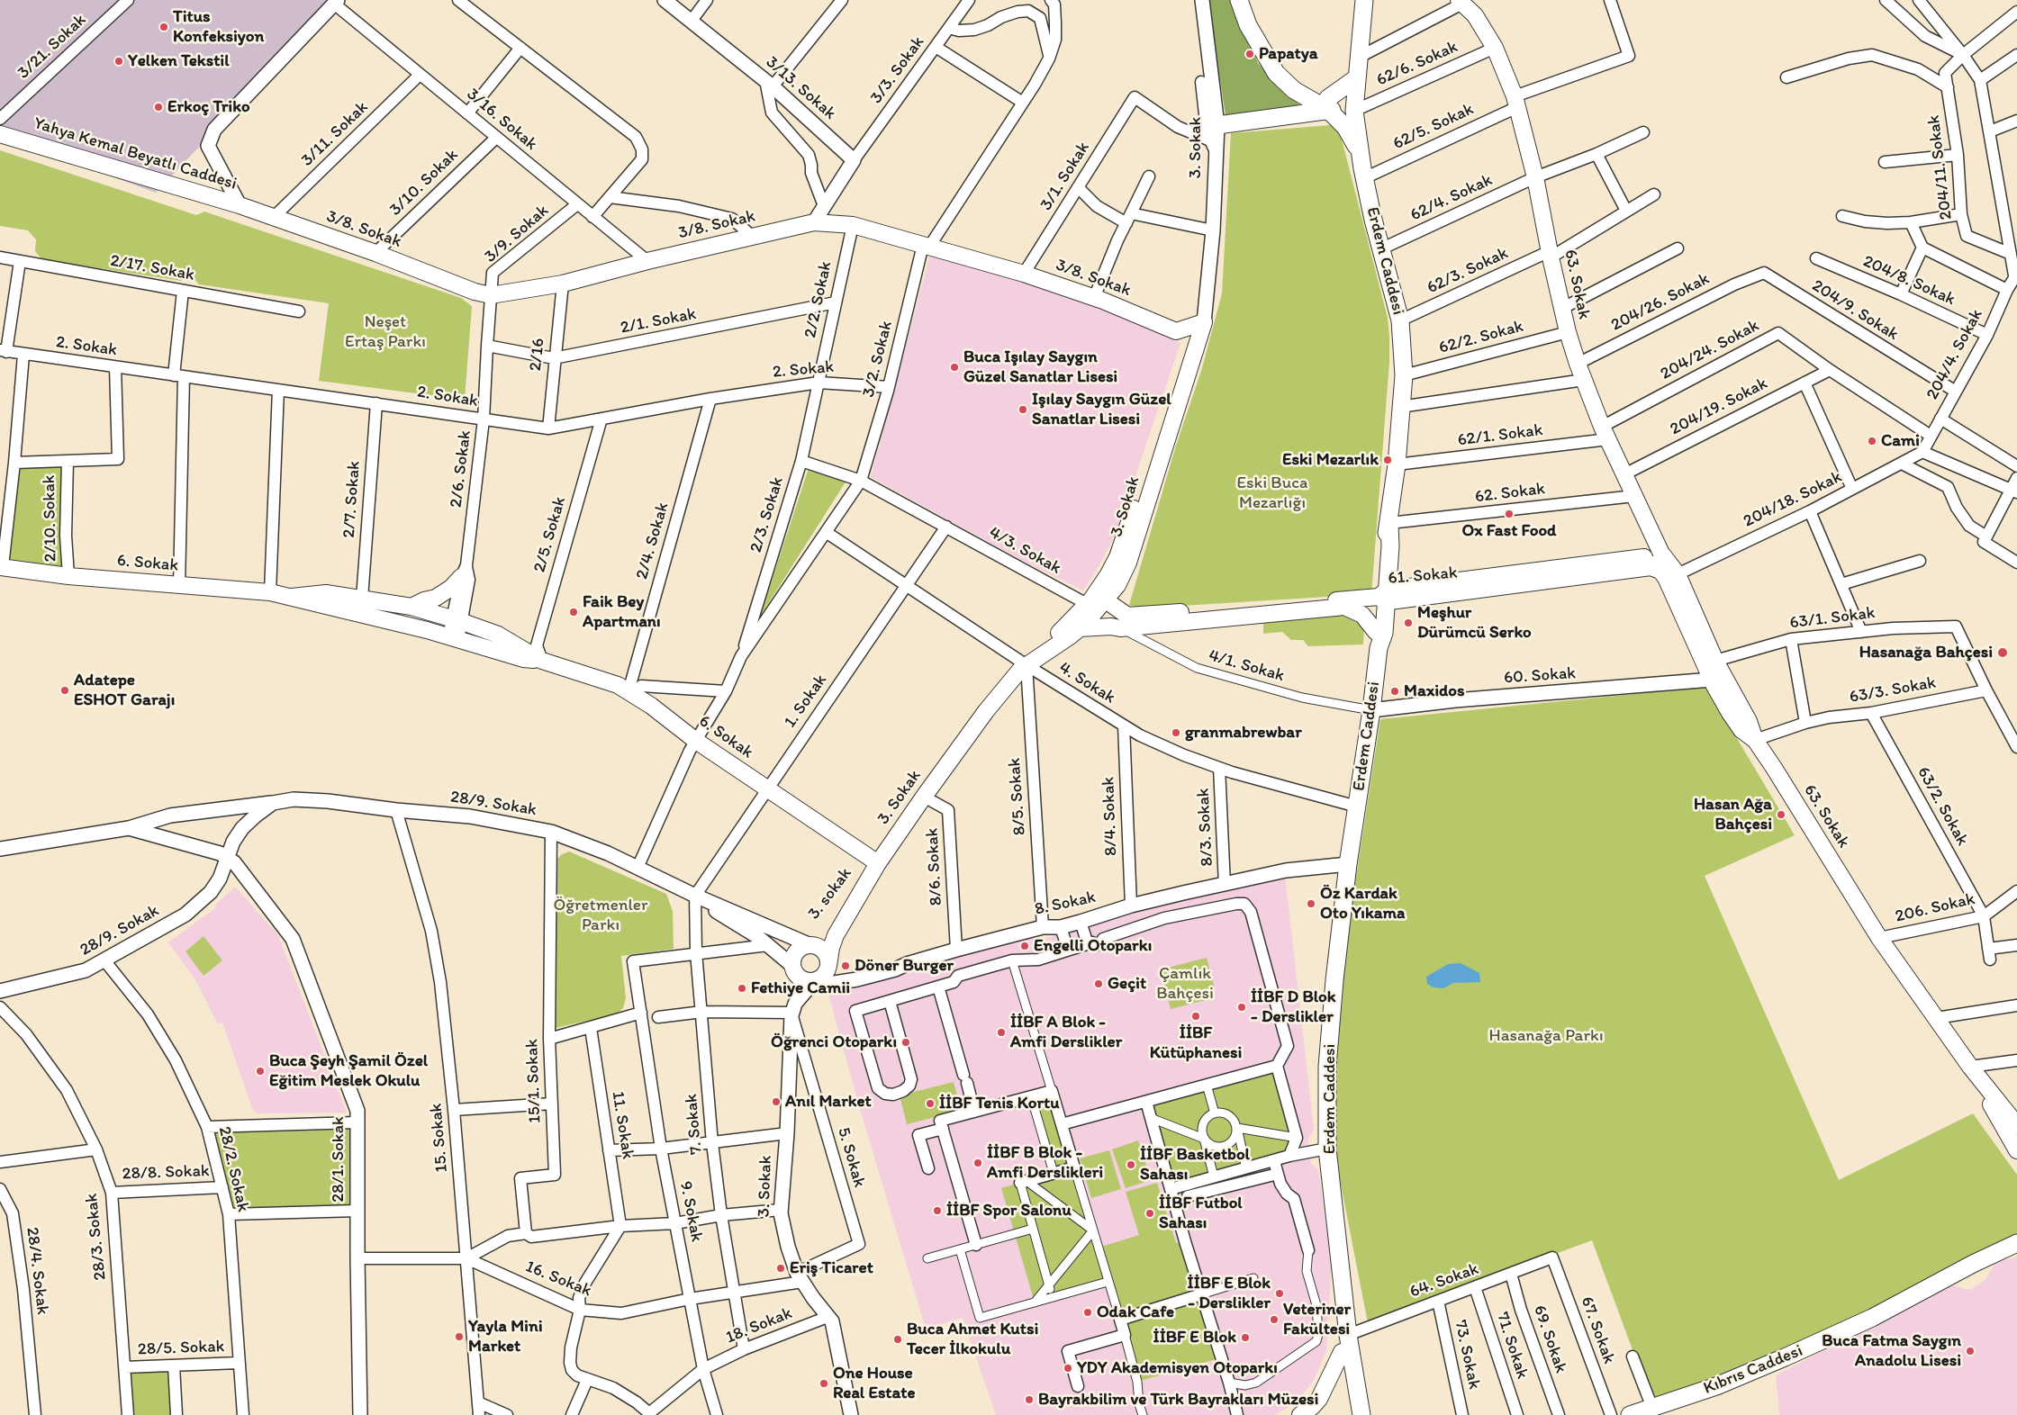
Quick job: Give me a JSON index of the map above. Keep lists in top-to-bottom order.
{
  "streets": {
    "main road": [
      "3. Sokak",
      "Yahya Kemal Beyatlı Caddesi",
      "3/8. Sokak",
      "Erdem Caddesi",
      "63. Sokak",
      "6. Sokak",
      "61. Sokak",
      "3. sokak",
      "Kıbrıs Caddesi"
    ],
    "street": [
      "3/21. Sokak",
      "62/6. Sokak",
      "3/3. Sokak",
      "3/13. Sokak",
      "3/16. Sokak",
      "62/5. Sokak",
      "3/11. Sokak",
      "204/11. Sokak",
      "3/1. Sokak",
      "3/10. Sokak",
      "62/4. Sokak",
      "3/9. Sokak",
      "2/17. Sokak",
      "62/3. Sokak",
      "204/8. Sokak",
      "2/2. Sokak",
      "204/26. Sokak",
      "204/9. Sokak",
      "2/1. Sokak",
      "62/2. Sokak",
      "2. Sokak",
      "204/24. Sokak",
      "2/16",
      "204/4. Sokak",
      "3/2. Sokak",
      "204/19. Sokak",
      "62/1. Sokak",
      "2/6. Sokak",
      "62. Sokak",
      "2/7. Sokak",
      "204/18. Sokak",
      "2/3. Sokak",
      "2/10. Sokak",
      "2/5. Sokak",
      "2/4. Sokak",
      "4/3. Sokak",
      "63/1. Sokak",
      "4/1. Sokak",
      "60. Sokak",
      "4. Sokak",
      "63/3. Sokak",
      "1. Sokak",
      "8/5. Sokak",
      "28/9. Sokak",
      "63/2. Sokak",
      "8/4. Sokak",
      "8/3. Sokak",
      "8/6. Sokak",
      "8. Sokak",
      "206. Sokak",
      "15/1. Sokak",
      "7. Sokak",
      "11. Sokak",
      "15. Sokak",
      "5. Sokak",
      "28/1. Sokak",
      "28/2. Sokak",
      "28/8. Sokak",
      "9. Sokak",
      "28/3. Sokak",
      "28/4. Sokak",
      "16. Sokak",
      "64. Sokak",
      "18. Sokak",
      "67. Sokak",
      "69. Sokak",
      "71. Sokak",
      "28/5. Sokak",
      "73. Sokak"
    ]
  },
  "crossings": [
    ["62/6. Sokak", "Erdem Caddesi"],
    ["62/6. Sokak", "63. Sokak"],
    ["3/3. Sokak", "3/13. Sokak"],
    ["3/16. Sokak", "3/11. Sokak"],
    ["3/16. Sokak", "Yahya Kemal Beyatlı Caddesi"],
    ["3/16. Sokak", "3/10. Sokak"],
    ["3/16. Sokak", "3/8. Sokak"],
    ["3/16. Sokak", "3/9. Sokak"],
    ["62/5. Sokak", "Erdem Caddesi"],
    ["62/5. Sokak", "63. Sokak"],
    ["3/11. Sokak", "3/8. Sokak"],
    ["3. Sokak", "3/8. Sokak"],
    ["3. Sokak", "4/3. Sokak"],
    ["3. Sokak", "6. Sokak"],
    ["3. Sokak", "4. Sokak"],
    ["3. Sokak", "8/5. Sokak"],
    ["3. Sokak", "28/9. Sokak"],
    ["3. Sokak", "8/6. Sokak"],
    ["3. Sokak", "3. sokak"],
    ["3. Sokak", "8. Sokak"],
    ["3. Sokak", "5. Sokak"],
    ["3. Sokak", "16. Sokak"],
    ["3. Sokak", "18. Sokak"],
    ["Yahya Kemal Beyatlı Caddesi", "3/8. Sokak"],
    ["3/1. Sokak", "3/8. Sokak"],
    ["3/10. Sokak", "3/8. Sokak"],
    ["62/4. Sokak", "Erdem Caddesi"],
    ["62/4. Sokak", "63. Sokak"],
    ["3/8. Sokak", "3/9. Sokak"],
    ["3/8. Sokak", "2/2. Sokak"],
    ["3/8. Sokak", "2/16"],
    ["3/8. Sokak", "3/2. Sokak"],
    ["3/8. Sokak", "2/6. Sokak"],
    ["3/9. Sokak", "2/6. Sokak"],
    ["Erdem Caddesi", "62/3. Sokak"],
    ["Erdem Caddesi", "62/2. Sokak"],
    ["Erdem Caddesi", "62/1. Sokak"],
    ["Erdem Caddesi", "62. Sokak"],
    ["Erdem Caddesi", "61. Sokak"],
    ["Erdem Caddesi", "4/1. Sokak"],
    ["Erdem Caddesi", "60. Sokak"],
    ["Erdem Caddesi", "4. Sokak"],
    ["Erdem Caddesi", "8. Sokak"],
    ["Erdem Caddesi", "64. Sokak"],
    ["62/3. Sokak", "63. Sokak"],
    ["204/8. Sokak", "204/4. Sokak"],
    ["63. Sokak", "204/26. Sokak"],
    ["63. Sokak", "62/2. Sokak"],
    ["63. Sokak", "204/24. Sokak"],
    ["63. Sokak", "204/19. Sokak"],
    ["63. Sokak", "62/1. Sokak"],
    ["63. Sokak", "62. Sokak"],
    ["63. Sokak", "204/18. Sokak"],
    ["63. Sokak", "61. Sokak"],
    ["63. Sokak", "60. Sokak"],
    ["63. Sokak", "63/3. Sokak"],
    ["63. Sokak", "206. Sokak"],
    ["2/2. Sokak", "2/1. Sokak"],
    ["2/2. Sokak", "2. Sokak"],
    ["2/2. Sokak", "2/3. Sokak"],
    ["204/26. Sokak", "204/9. Sokak"],
    ["204/9. Sokak", "204/4. Sokak"],
    ["2/1. Sokak", "2/16"],
    ["2/1. Sokak", "2/6. Sokak"],
    ["2. Sokak", "2/16"],
    ["2. Sokak", "3/2. Sokak"],
    ["2. Sokak", "2/6. Sokak"],
    ["2. Sokak", "2/7. Sokak"],
    ["2. Sokak", "2/3. Sokak"],
    ["2. Sokak", "2/5. Sokak"],
    ["2. Sokak", "2/4. Sokak"],
    ["204/24. Sokak", "204/19. Sokak"],
    ["204/24. Sokak", "62/1. Sokak"],
    ["204/4. Sokak", "204/18. Sokak"],
    ["3/2. Sokak", "2/3. Sokak"],
    ["3/2. Sokak", "4/3. Sokak"],
    ["2/6. Sokak", "6. Sokak"],
    ["2/7. Sokak", "6. Sokak"],
    ["2/3. Sokak", "4/3. Sokak"],
    ["2/3. Sokak", "6. Sokak"],
    ["2/3. Sokak", "4. Sokak"],
    ["2/3. Sokak", "28/9. Sokak"],
    ["2/10. Sokak", "6. Sokak"],
    ["2/5. Sokak", "6. Sokak"],
    ["2/4. Sokak", "6. Sokak"],
    ["4/3. Sokak", "1. Sokak"],
    ["6. Sokak", "1. Sokak"],
    ["6. Sokak", "3. sokak"],
    ["63/1. Sokak", "63/3. Sokak"],
    ["4/1. Sokak", "60. Sokak"],
    ["4. Sokak", "1. Sokak"],
    ["4. Sokak", "8/5. Sokak"],
    ["4. Sokak", "8/4. Sokak"],
    ["4. Sokak", "8/3. Sokak"],
    ["63/3. Sokak", "63/2. Sokak"],
    ["1. Sokak", "28/9. Sokak"],
    ["1. Sokak", "7. Sokak"],
    ["8/5. Sokak", "8. Sokak"],
    ["28/9. Sokak", "3. sokak"],
    ["28/9. Sokak", "8. Sokak"],
    ["28/9. Sokak", "15/1. Sokak"],
    ["28/9. Sokak", "7. Sokak"],
    ["28/9. Sokak", "15. Sokak"],
    ["28/9. Sokak", "28/1. Sokak"],
    ["28/9. Sokak", "28/2. Sokak"],
    ["28/9. Sokak", "9. Sokak"],
    ["63/2. Sokak", "206. Sokak"],
    ["8/4. Sokak", "8. Sokak"],
    ["8/3. Sokak", "8. Sokak"],
    ["8/6. Sokak", "8. Sokak"],
    ["3. sokak", "8. Sokak"],
    ["7. Sokak", "9. Sokak"],
    ["7. Sokak", "16. Sokak"],
    ["7. Sokak", "18. Sokak"],
    ["15. Sokak", "16. Sokak"],
    ["5. Sokak", "16. Sokak"],
    ["28/1. Sokak", "16. Sokak"],
    ["28/2. Sokak", "28/8. Sokak"],
    ["28/2. Sokak", "28/5. Sokak"],
    ["28/8. Sokak", "28/3. Sokak"],
    ["9. Sokak", "16. Sokak"],
    ["9. Sokak", "18. Sokak"],
    ["28/3. Sokak", "28/5. Sokak"],
    ["64. Sokak", "67. Sokak"],
    ["64. Sokak", "69. Sokak"],
    ["64. Sokak", "71. Sokak"],
    ["64. Sokak", "73. Sokak"]
  ],
  "parks": [
    "Neşet Ertaş Parkı",
    "Eski Buca Mezarlığı",
    "Öğretmenler Parkı",
    "Çamlık Bahçesi",
    "Hasanağa Parkı"
  ],
  "places": [
    "Titus Konfeksiyon",
    "Papatya",
    "Yelken Tekstil",
    "Erkoç Triko",
    "Buca Işılay Saygın Güzel Sanatlar Lisesi",
    "Işılay Saygın Güzel Sanatlar Lisesi",
    "Cami",
    "Eski Mezarlık",
    "Ox Fast Food",
    "Faik Bey Apartmanı",
    "Meşhur Dürümcü Serko",
    "Hasanağa Bahçesi",
    "Adatepe ESHOT Garajı",
    "Maxidos",
    "granmabrewbar",
    "Hasan Ağa Bahçesi",
    "Öz Kardak Oto Yıkama",
    "Engelli Otoparkı",
    "Döner Burger",
    "Geçit",
    "Fethiye Camii",
    "İİBF D Blok - Derslikler",
    "İİBF Kütüphanesi",
    "İİBF A Blok - Amfi Derslikler",
    "Öğrenci Otoparkı",
    "Buca Şeyh Şamil Özel Eğitim Meslek Okulu",
    "Anıl Market",
    "İİBF Tenis Kortu",
    "İİBF B Blok - Amfi Derslikleri",
    "İİBF Basketbol Sahası",
    "İİBF Spor Salonu",
    "İİBF Futbol Sahası",
    "Eriş Ticaret",
    "İİBF E Blok - Derslikler",
    "Odak Cafe",
    "Veteriner Fakültesi",
    "Yayla Mini Market",
    "İİBF E Blok",
    "Buca Ahmet Kutsi Tecer İlkokulu",
    "Buca Fatma Saygın Anadolu Lisesi",
    "YDY Akademisyen Otoparkı",
    "One House Real Estate",
    "Bayrakbilim ve Türk Bayrakları Müzesi"
  ]
}
